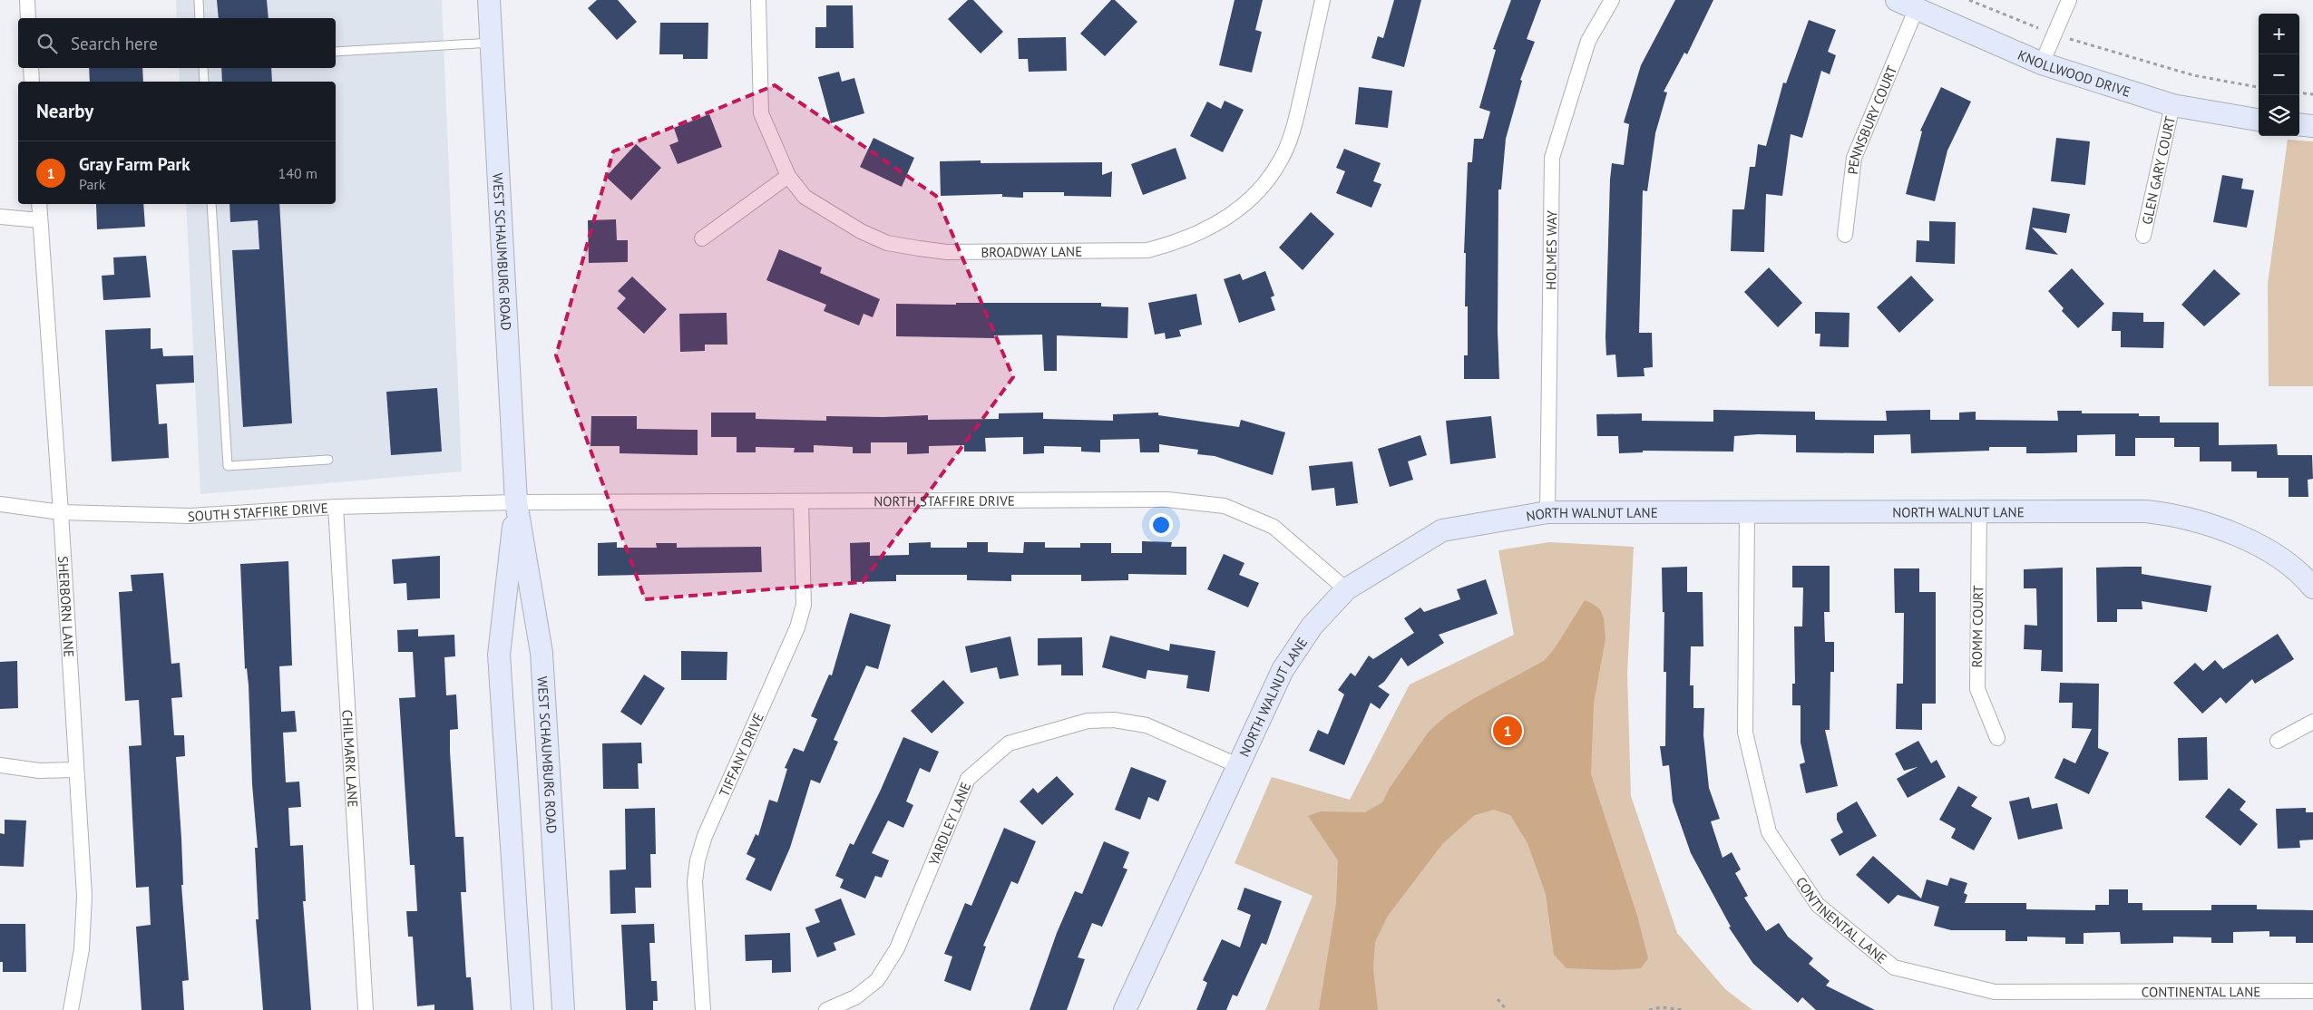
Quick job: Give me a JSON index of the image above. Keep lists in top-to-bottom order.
{
  "streets": {
    "street": [
      "KNOLLWOOD DRIVE",
      "PENNSBURY COURT",
      "GLEN GARY COURT",
      "HOLMES WAY",
      "WEST SCHAUMBURG ROAD",
      "BROADWAY LANE",
      "NORTH STAFFIRE DRIVE",
      "NORTH WALNUT LANE",
      "SOUTH STAFFIRE DRIVE",
      "SHERBORN LANE",
      "ROMM COURT",
      "TIFFANY DRIVE",
      "CHILMARK LANE",
      "YARDLEY LANE",
      "CONTINENTAL LANE"
    ]
  },
  "crossings": [
    ["KNOLLWOOD DRIVE", "PENNSBURY COURT"],
    ["KNOLLWOOD DRIVE", "GLEN GARY COURT"],
    ["HOLMES WAY", "NORTH WALNUT LANE"],
    ["WEST SCHAUMBURG ROAD", "NORTH STAFFIRE DRIVE"],
    ["WEST SCHAUMBURG ROAD", "SOUTH STAFFIRE DRIVE"],
    ["NORTH STAFFIRE DRIVE", "NORTH WALNUT LANE"],
    ["NORTH STAFFIRE DRIVE", "SOUTH STAFFIRE DRIVE"],
    ["NORTH STAFFIRE DRIVE", "TIFFANY DRIVE"],
    ["NORTH WALNUT LANE", "ROMM COURT"],
    ["NORTH WALNUT LANE", "YARDLEY LANE"],
    ["NORTH WALNUT LANE", "CONTINENTAL LANE"],
    ["SOUTH STAFFIRE DRIVE", "SHERBORN LANE"],
    ["SOUTH STAFFIRE DRIVE", "CHILMARK LANE"]
  ],
  "page": {
    "map_buttons": ["+", "−"],
    "search": "Search here",
    "heading": "Nearby",
    "list": [
      {
        "mark": "1",
        "name": "Gray Farm Park",
        "note": "Park",
        "value": "140 m"
      }
    ],
    "pins": "1"
  }
}
